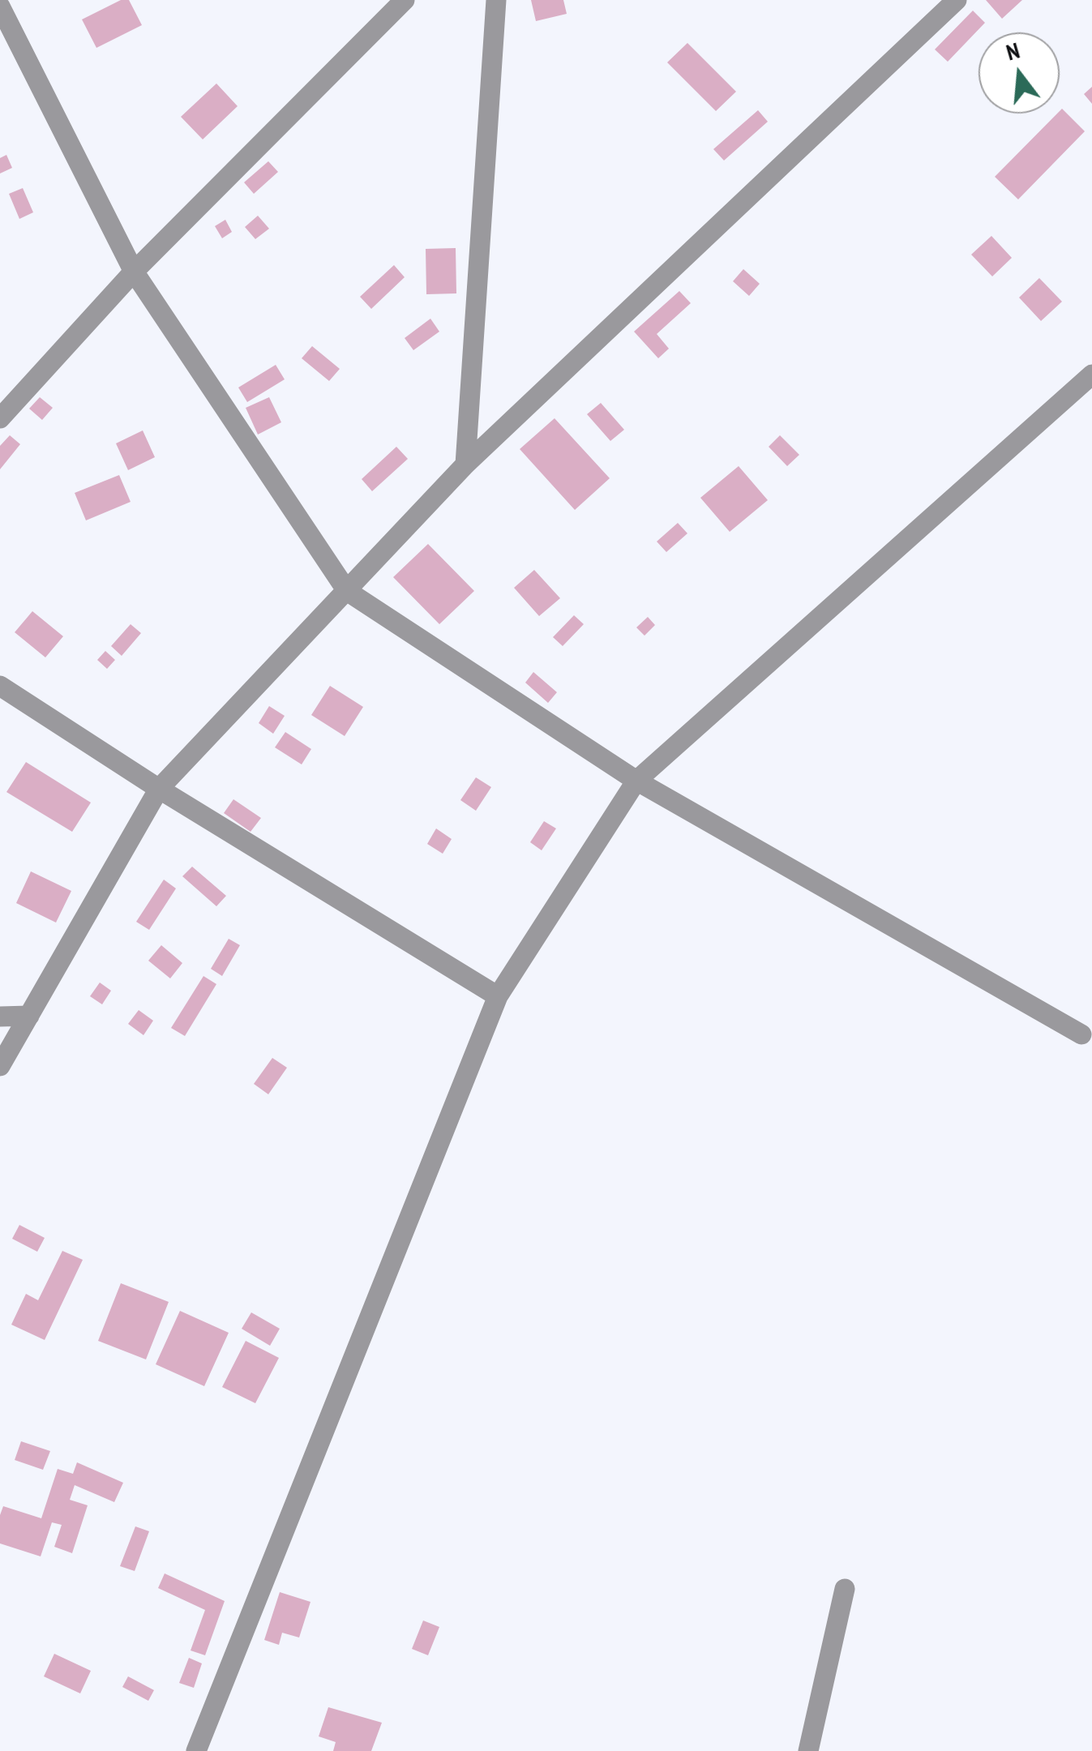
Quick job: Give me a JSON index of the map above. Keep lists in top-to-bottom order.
{
  "north": "top"
}
